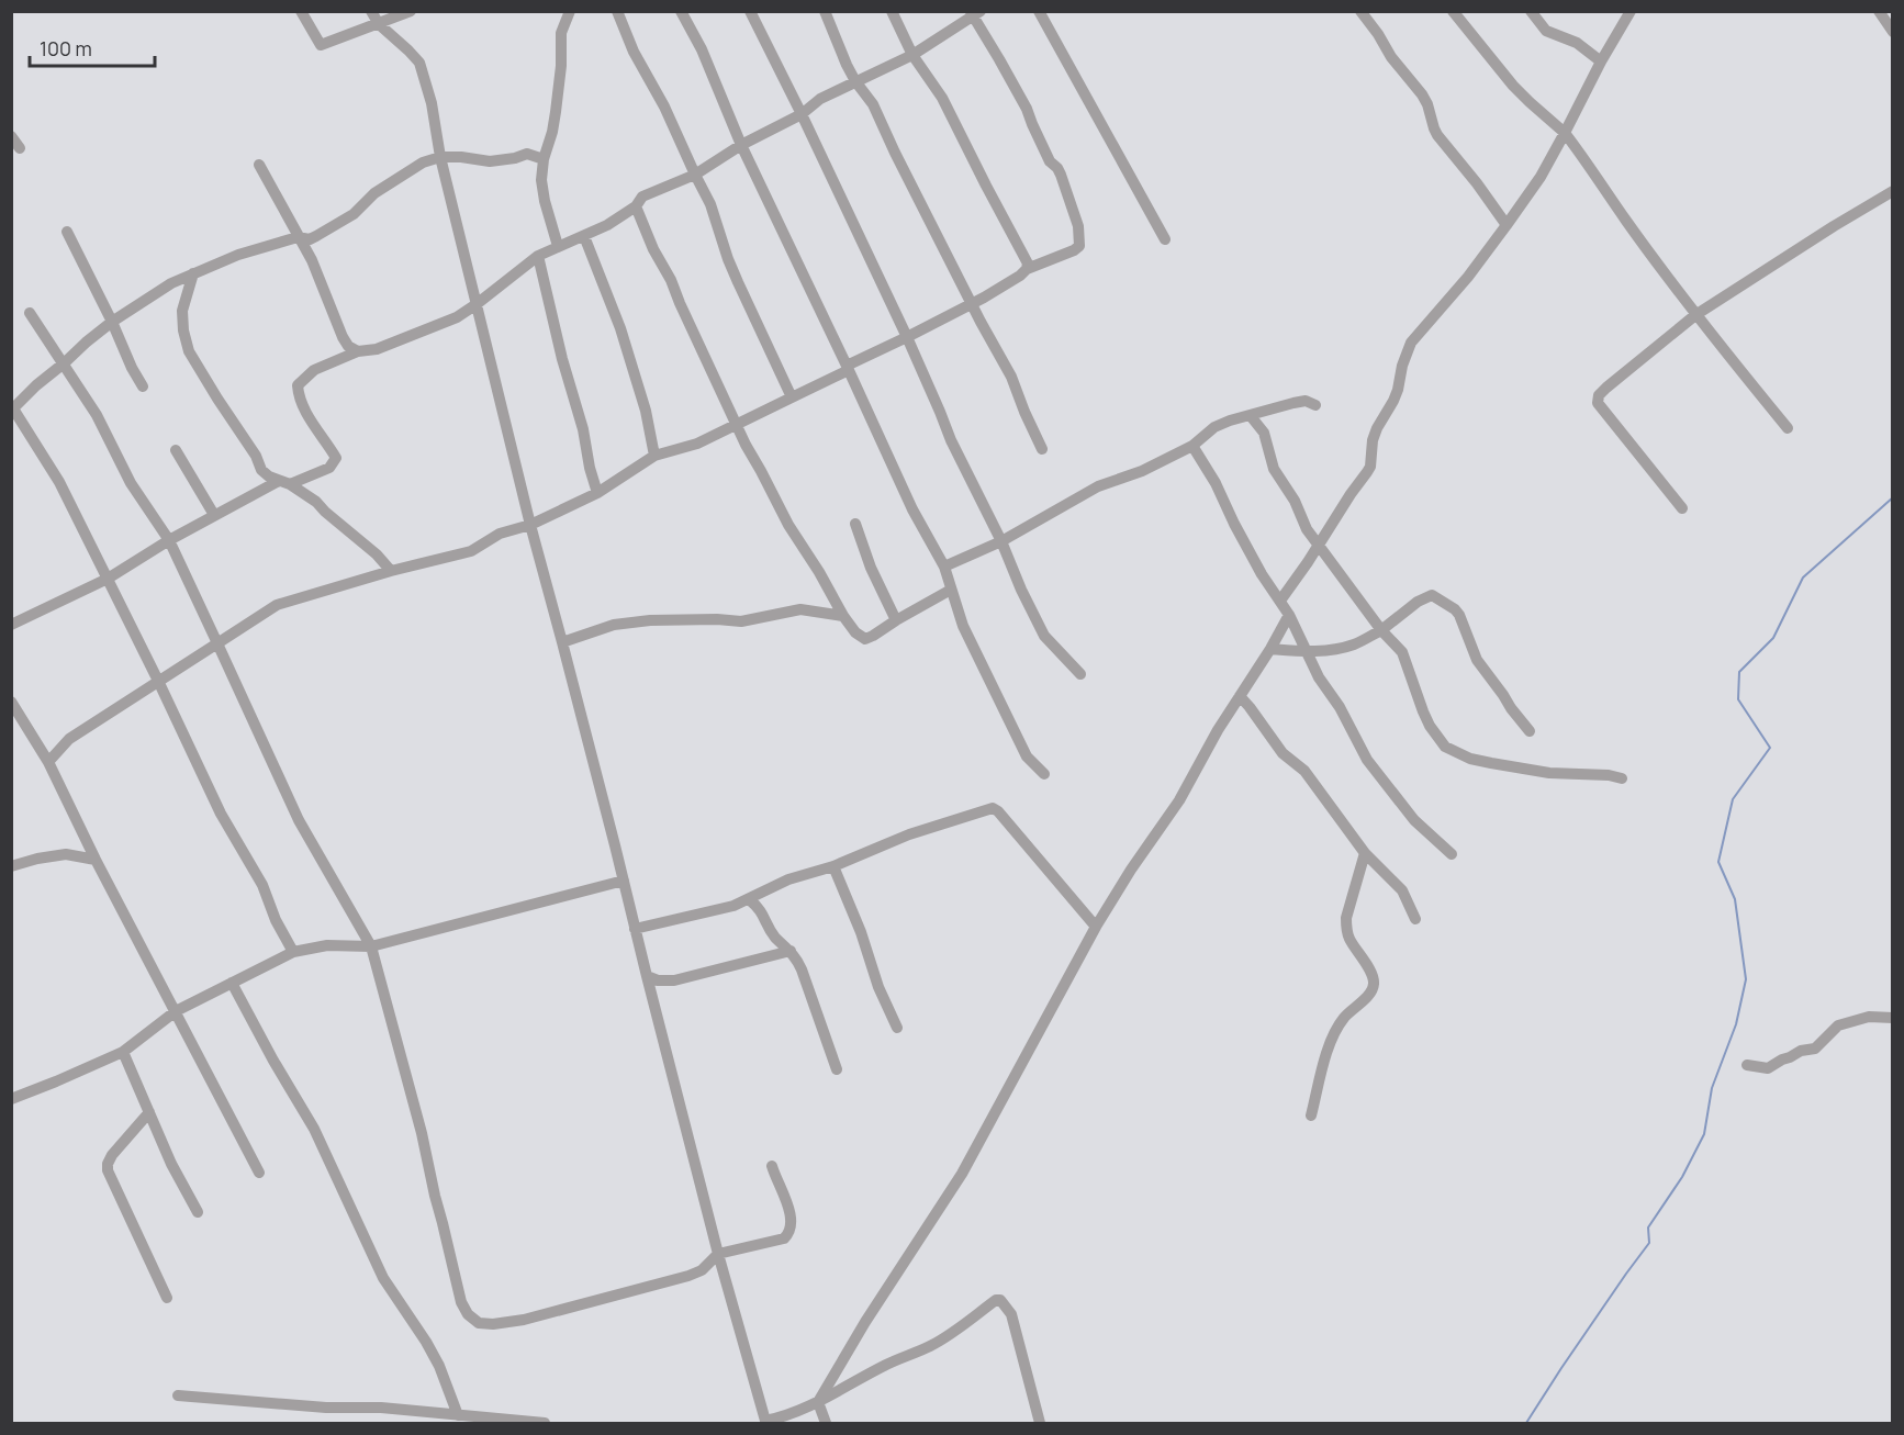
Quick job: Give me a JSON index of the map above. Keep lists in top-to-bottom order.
{
  "scale_bar": "100 m"
}
